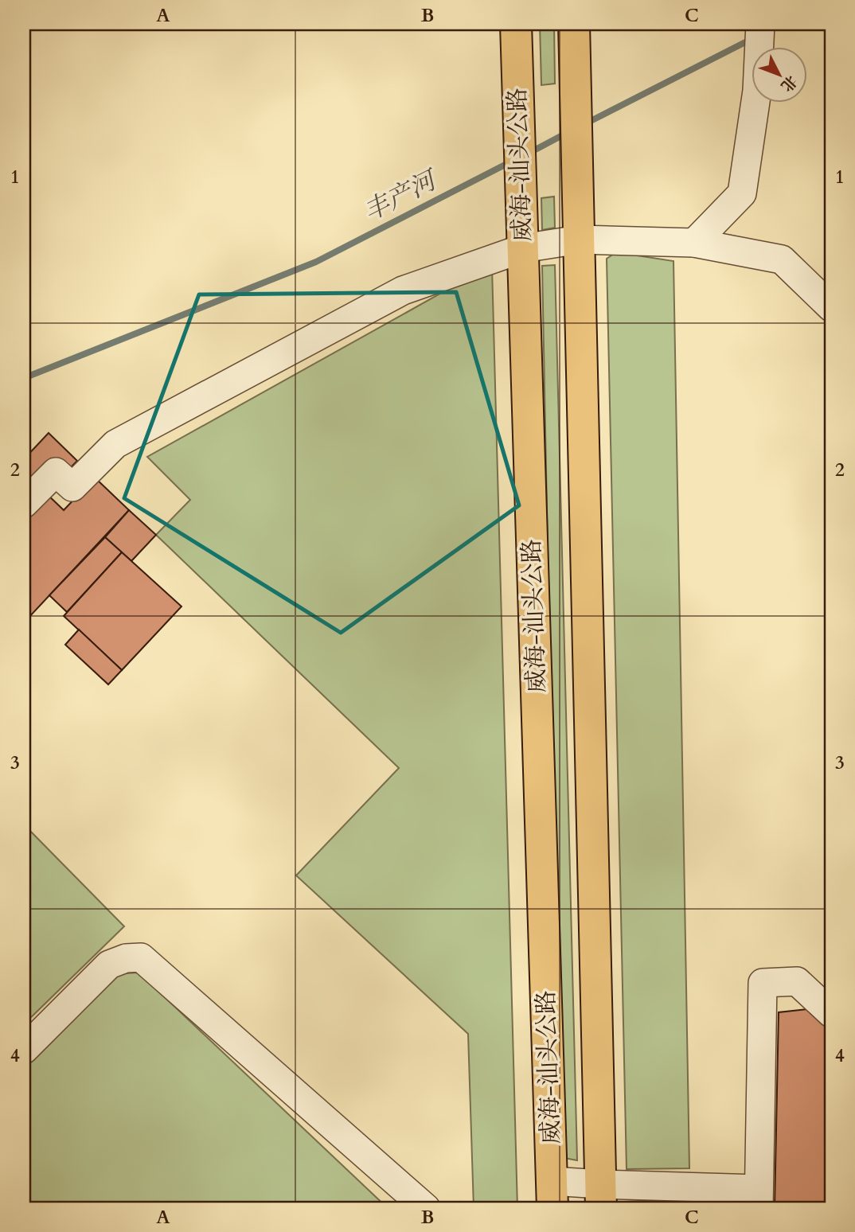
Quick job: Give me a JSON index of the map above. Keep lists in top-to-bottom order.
{
  "streets": {
    "highway": ["威海-汕头公路"]
  },
  "water": ["丰产河"],
  "north": "bottom right",
  "grid": {
    "columns": ["A", "B", "C"],
    "rows": [
      "1",
      "2",
      "3",
      "4"
    ]
  }
}
